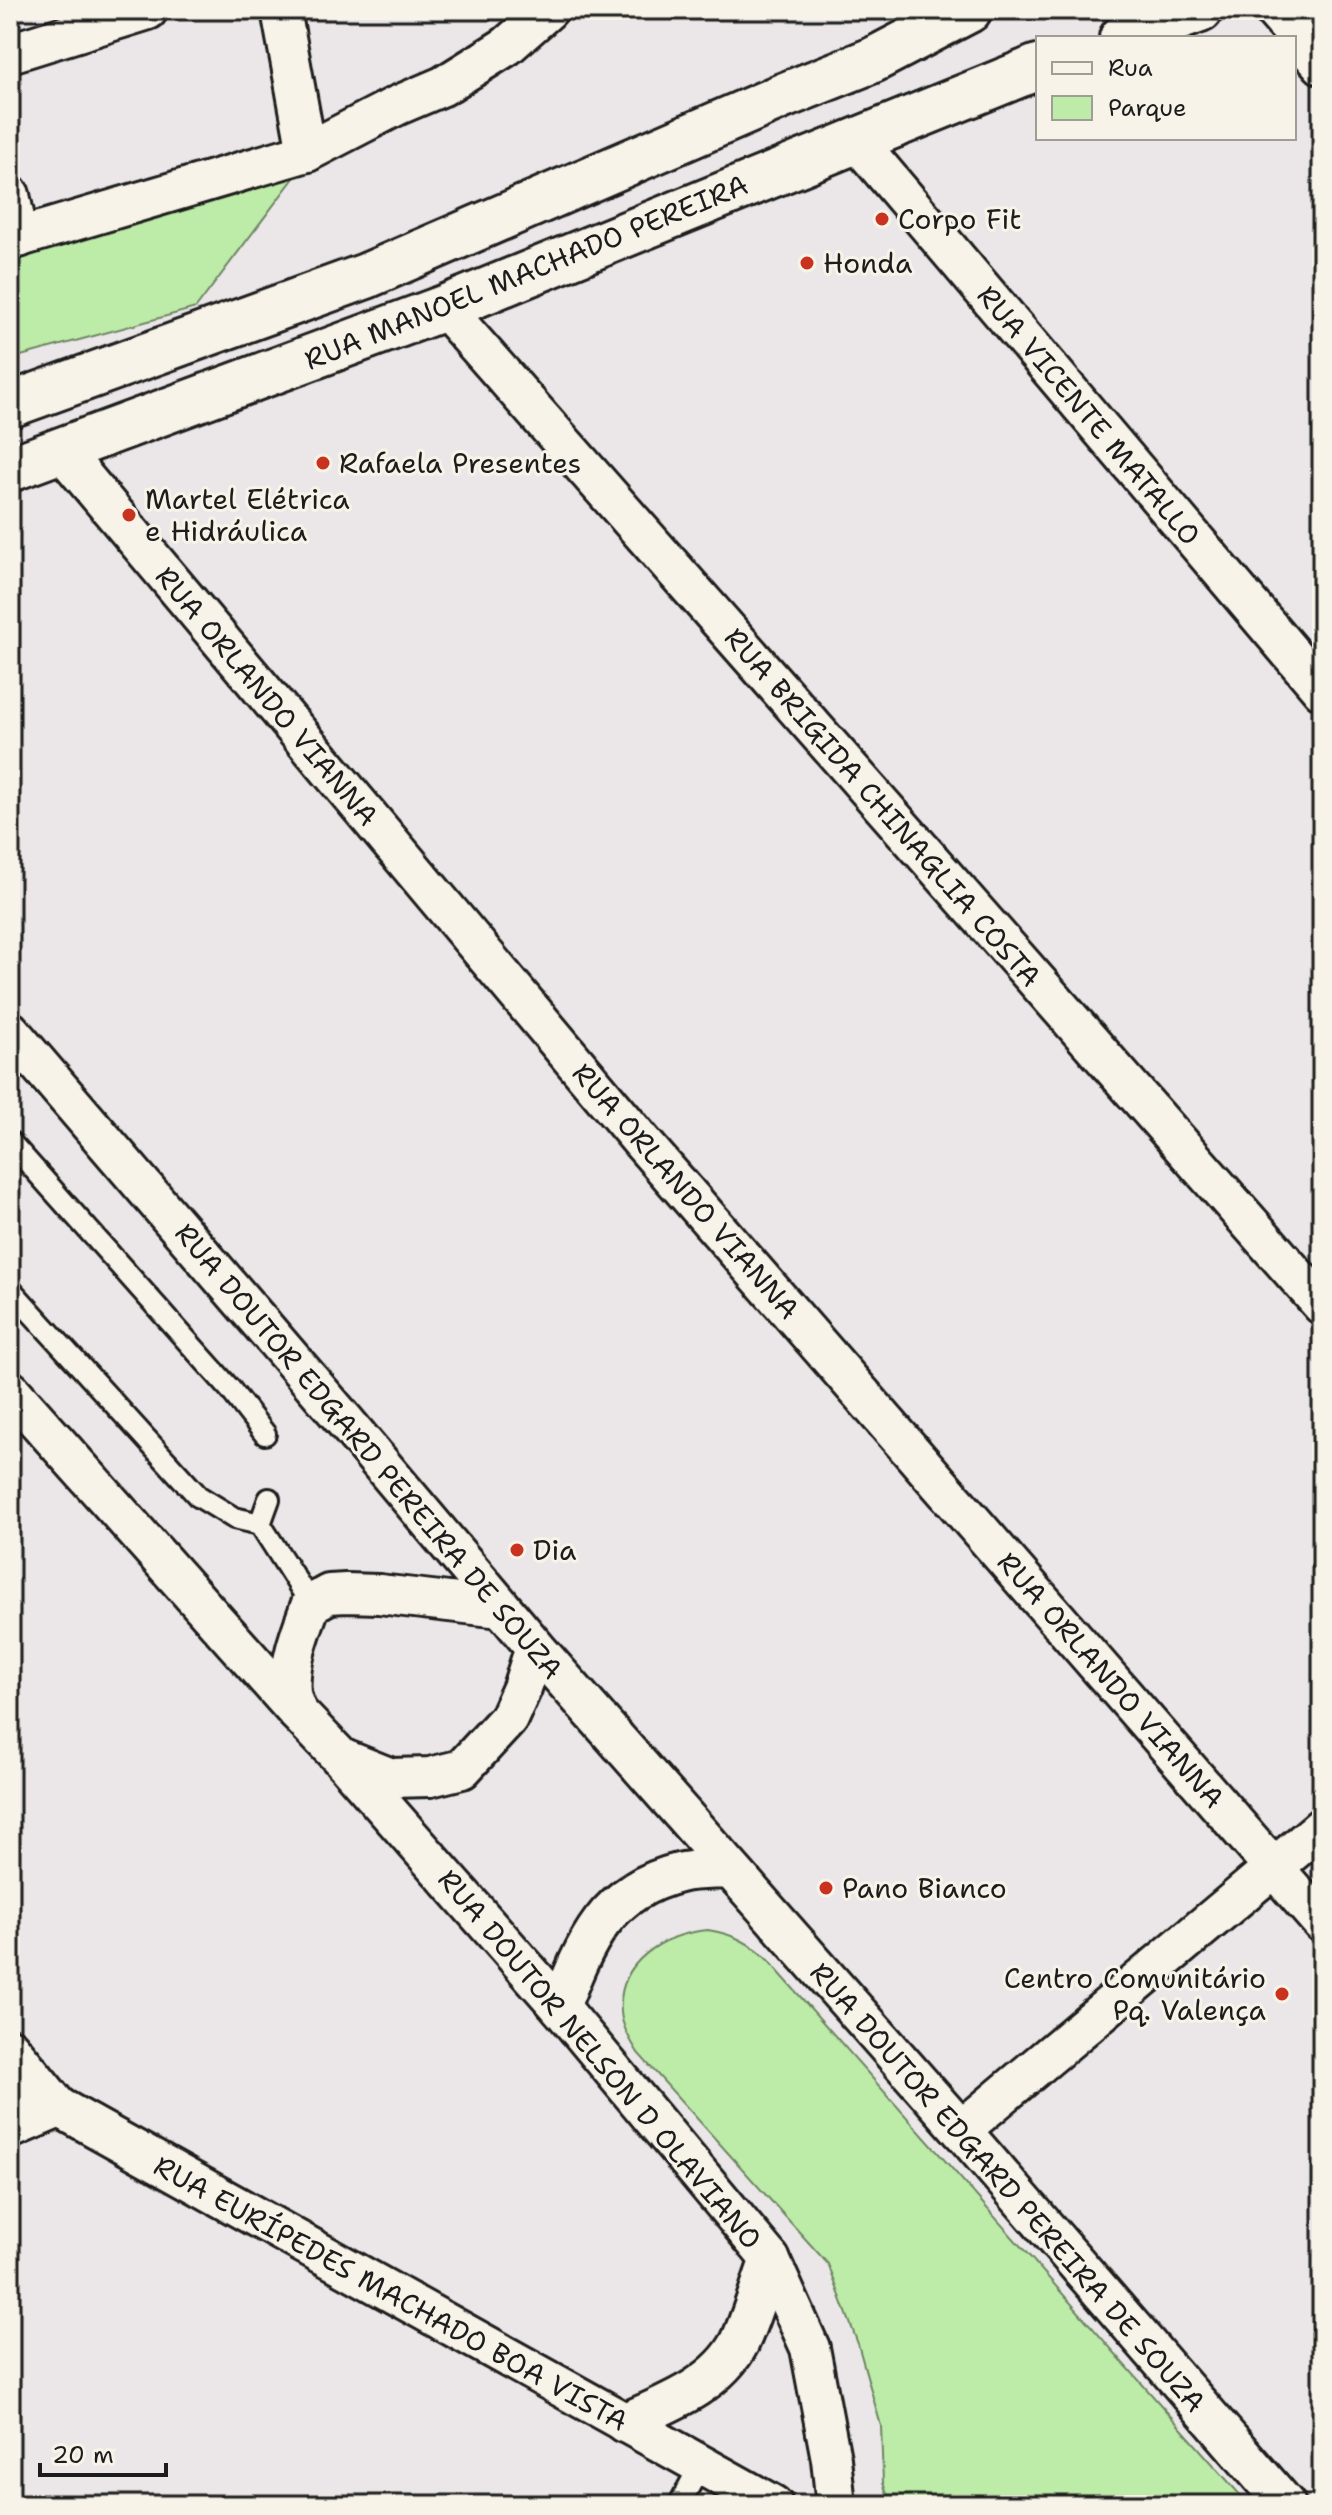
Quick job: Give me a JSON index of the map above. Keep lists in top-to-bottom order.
{
  "streets": {
    "main road": ["RUA MANOEL MACHADO PEREIRA"],
    "street": [
      "RUA VICENTE MATALLO",
      "RUA ORLANDO VIANNA",
      "RUA BRIGIDA CHINAGLIA COSTA",
      "RUA DOUTOR EDGARD PEREIRA DE SOUZA",
      "RUA DOUTOR NELSON D OLAVIANO",
      "RUA EURÍPEDES MACHADO BOA VISTA"
    ]
  },
  "crossings": [
    ["RUA MANOEL MACHADO PEREIRA", "RUA VICENTE MATALLO"],
    ["RUA MANOEL MACHADO PEREIRA", "RUA ORLANDO VIANNA"],
    ["RUA MANOEL MACHADO PEREIRA", "RUA BRIGIDA CHINAGLIA COSTA"],
    ["RUA DOUTOR EDGARD PEREIRA DE SOUZA", "RUA DOUTOR NELSON D OLAVIANO"],
    ["RUA DOUTOR NELSON D OLAVIANO", "RUA EURÍPEDES MACHADO BOA VISTA"]
  ],
  "places": [
    "Corpo Fit",
    "Honda",
    "Rafaela Presentes",
    "Martel Elétrica e Hidráulica",
    "Dia",
    "Pano Bianco",
    "Centro Comunitário Pq. Valença"
  ],
  "legend": ["Rua", "Parque"],
  "scale_bar": "20 m"
}
